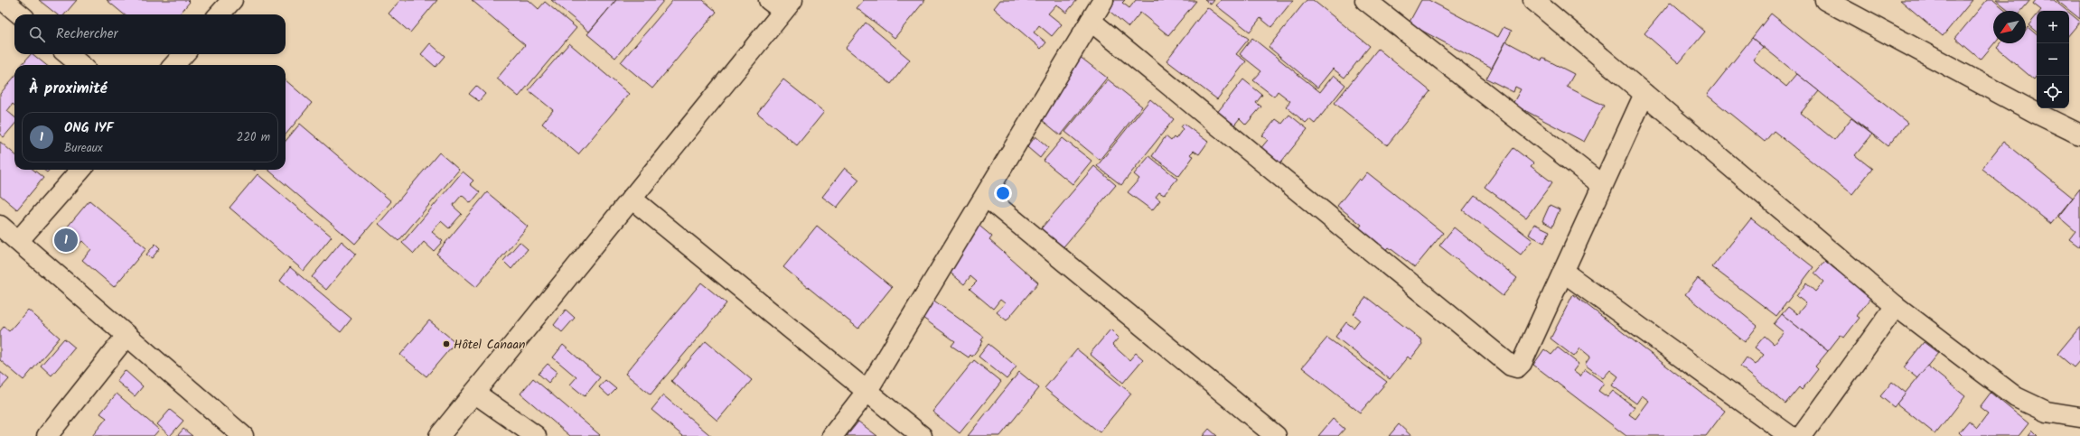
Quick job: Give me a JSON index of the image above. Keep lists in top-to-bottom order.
{
  "places": ["Hôtel Canaan"],
  "north": "bottom left",
  "page": {
    "map_buttons": ["+", "−"],
    "search": "Rechercher",
    "heading": "À proximité",
    "list": [
      {
        "mark": "1",
        "name": "ONG IYF",
        "note": "Bureaux",
        "value": "220 m"
      }
    ],
    "pins": "1"
  }
}
